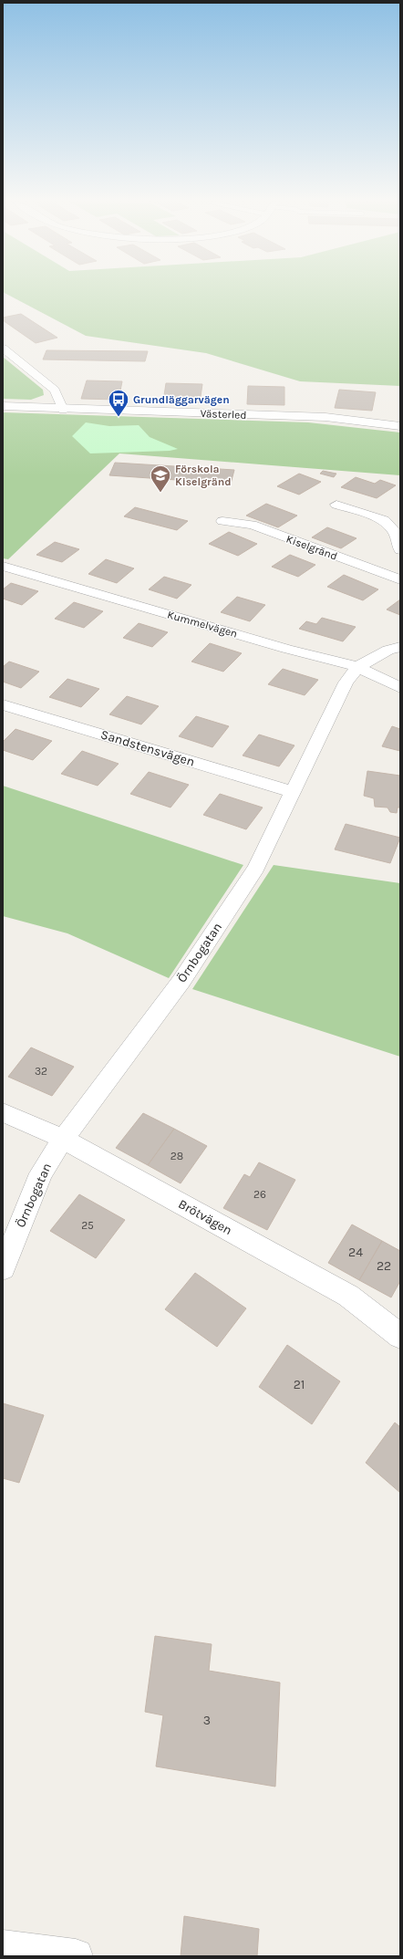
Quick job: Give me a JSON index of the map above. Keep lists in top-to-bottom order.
{
  "streets": {
    "street": [
      "Västerled",
      "Kiselgränd",
      "Kummelvägen",
      "Sandstensvägen",
      "Örnbogatan",
      "Brötvägen"
    ]
  },
  "crossings": [
    ["Kummelvägen", "Örnbogatan"],
    ["Sandstensvägen", "Örnbogatan"],
    ["Örnbogatan", "Brötvägen"]
  ],
  "places": {
    "bus stop": ["Grundläggarvägen"],
    "school or university": ["Förskola Kiselgränd"]
  },
  "house_numbers": [
    "32",
    "28",
    "26",
    "25",
    "24",
    "22",
    "21",
    "3"
  ]
}
